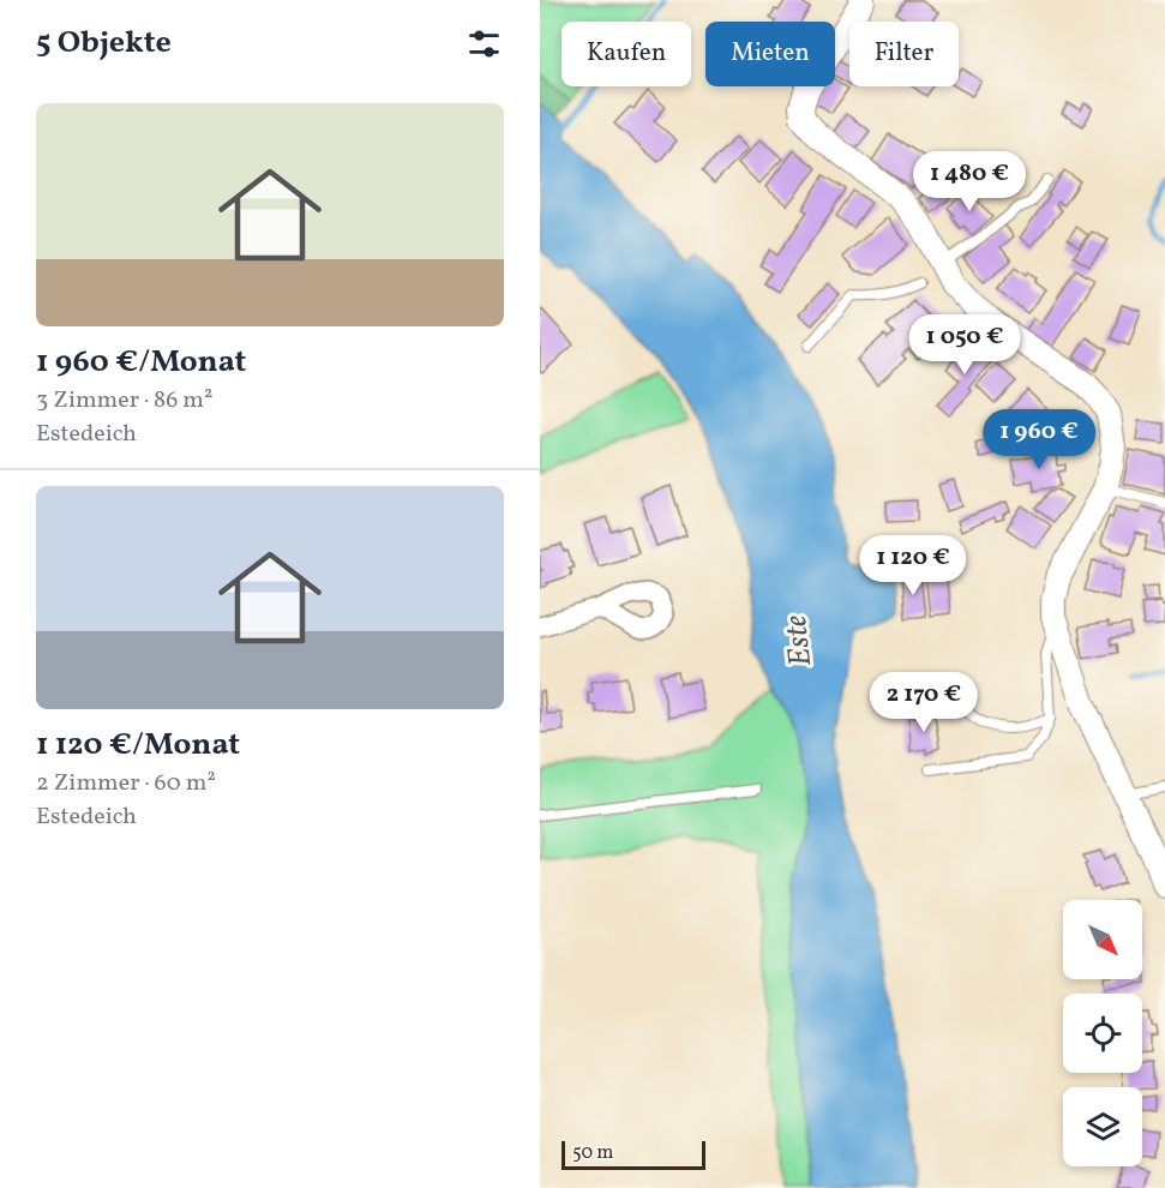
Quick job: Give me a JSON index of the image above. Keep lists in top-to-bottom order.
{
  "water": ["Este"],
  "scale_bar": "50 m",
  "north": "bottom right",
  "page": {
    "heading": "5 Objekte",
    "chip": ["Kaufen", "Mieten", "Filter"],
    "list": [
      {
        "name": "1 960 €/Monat",
        "note": "3 Zimmer · 86 m² · Estedeich"
      },
      {
        "name": "1 120 €/Monat",
        "note": "2 Zimmer · 60 m² · Estedeich"
      }
    ],
    "price": [
      "1 480 €",
      "1 050 €",
      "1 960 €",
      "1 120 €",
      "2 170 €"
    ],
    "scale": "50 m"
  }
}
